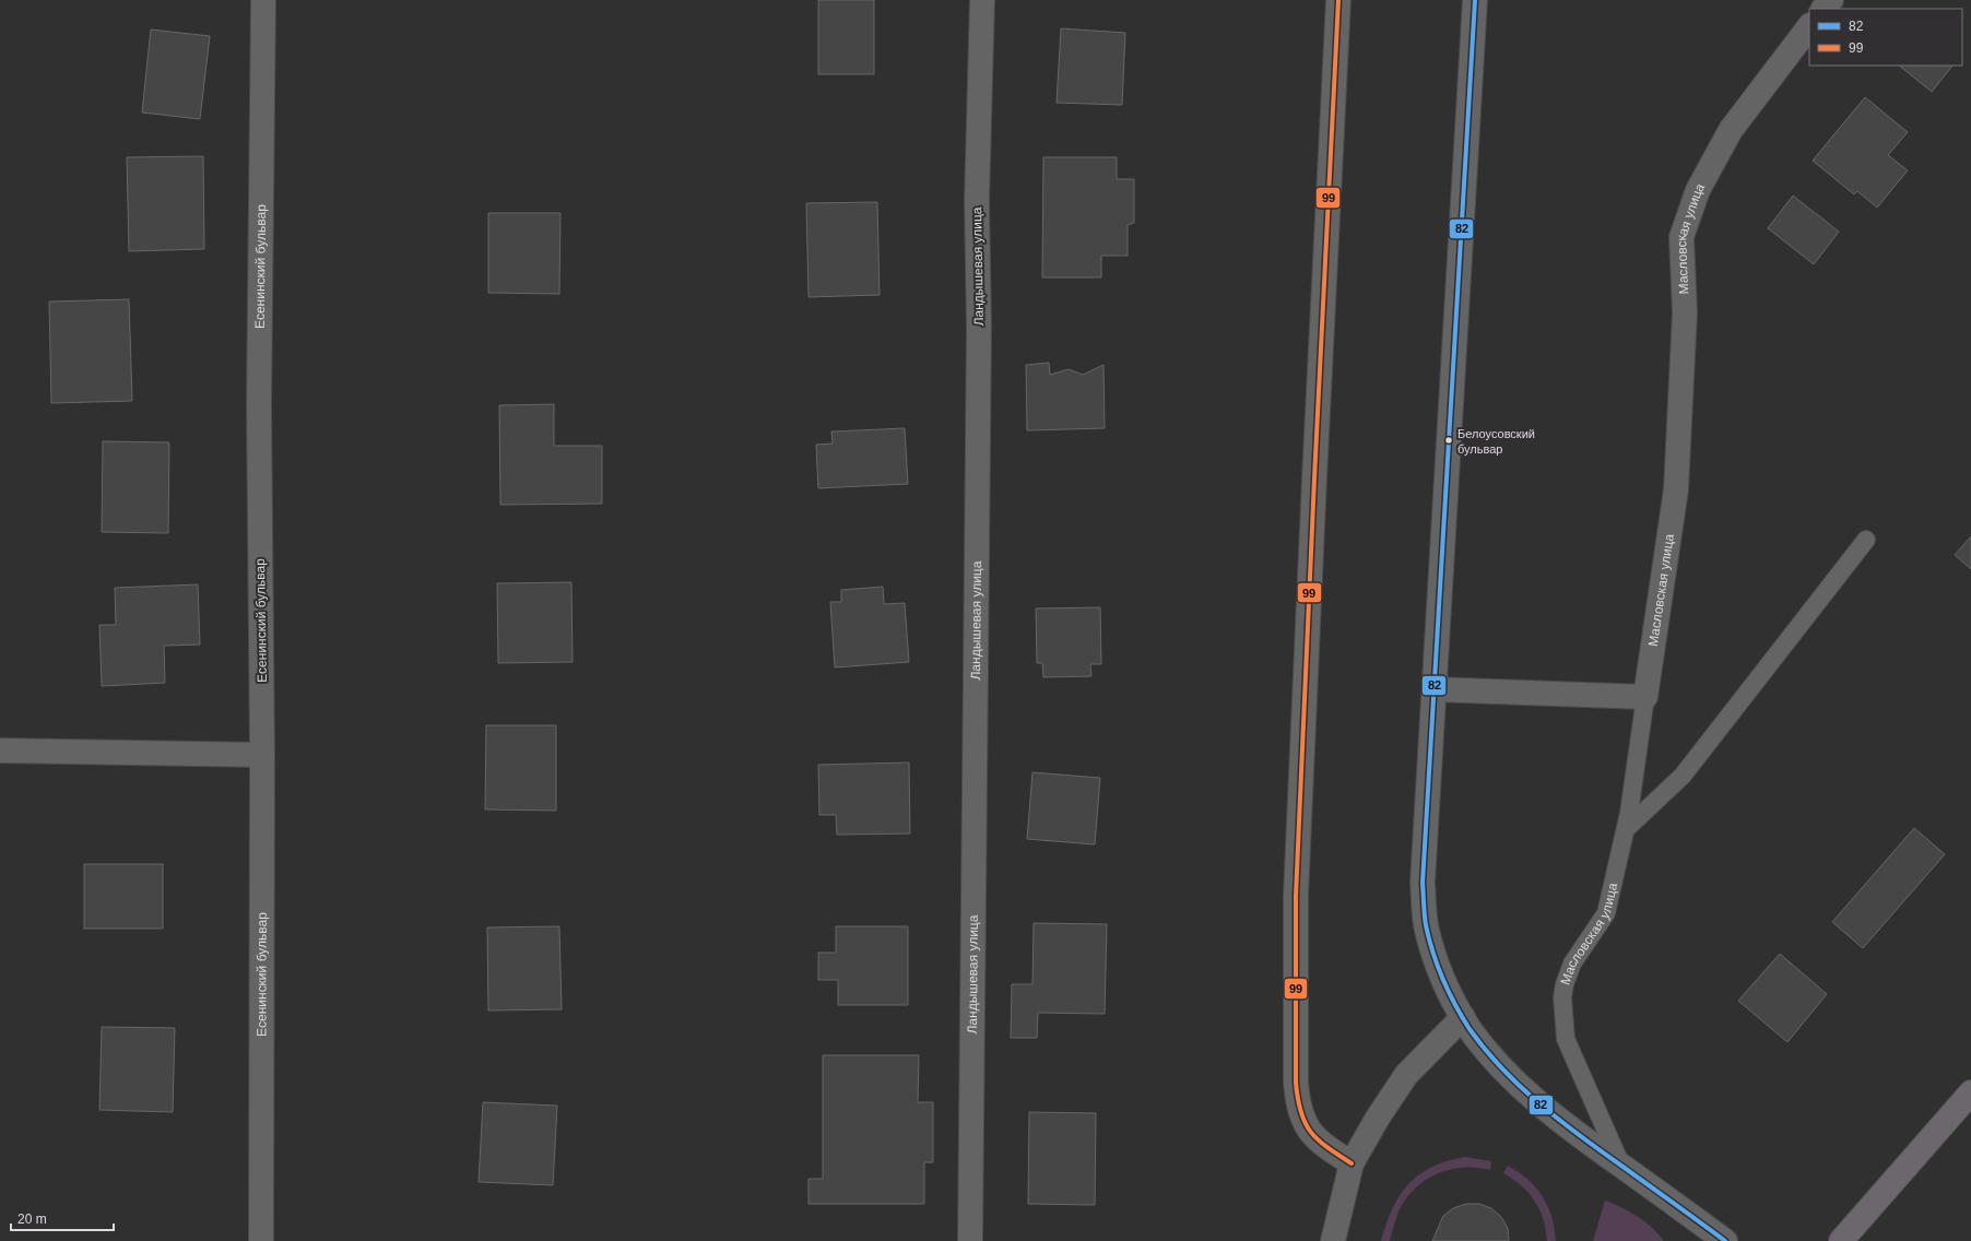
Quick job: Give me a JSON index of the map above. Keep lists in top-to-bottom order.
{
  "streets": {
    "street": ["Масловская улица", "Есенинский бульвар", "Ландышевая улица"]
  },
  "places": ["Белоусовский бульвар"],
  "lines": ["transit line 82", "transit line 99"],
  "legend": ["82", "99"],
  "scale_bar": "20 m"
}
